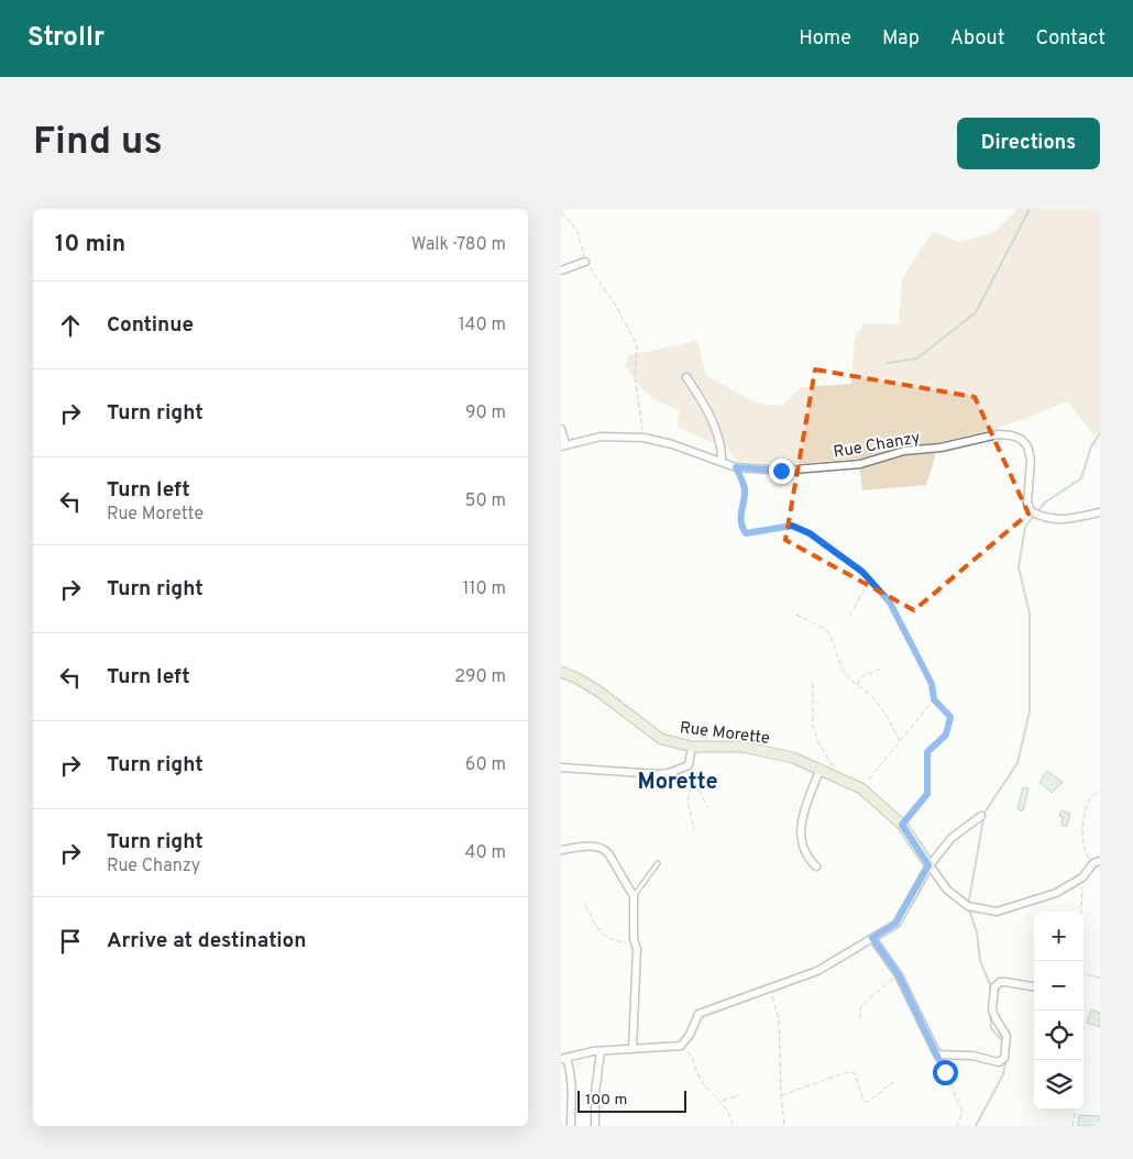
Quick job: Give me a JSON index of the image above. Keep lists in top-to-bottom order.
{
  "streets": {
    "street": ["Rue Chanzy", "Rue Morette"]
  },
  "districts": ["Morette"],
  "scale_bar": "100 m",
  "page": {
    "header": "Strollr",
    "nav": [
      "Home",
      "Map",
      "About",
      "Contact"
    ],
    "buttons": "Directions",
    "title": "Find us",
    "heading": ["10 min", "Walk · 780 m"],
    "list": [
      ["Continue", "140 m"],
      ["Turn right", "90 m"],
      ["Turn left", "Rue Morette", "50 m"],
      ["Turn right", "110 m"],
      ["Turn left", "290 m"],
      ["Turn right", "60 m"],
      ["Turn right", "Rue Chanzy", "40 m"],
      "Arrive at destination"
    ],
    "map_buttons": ["+", "−"],
    "scale": "100 m"
  }
}
